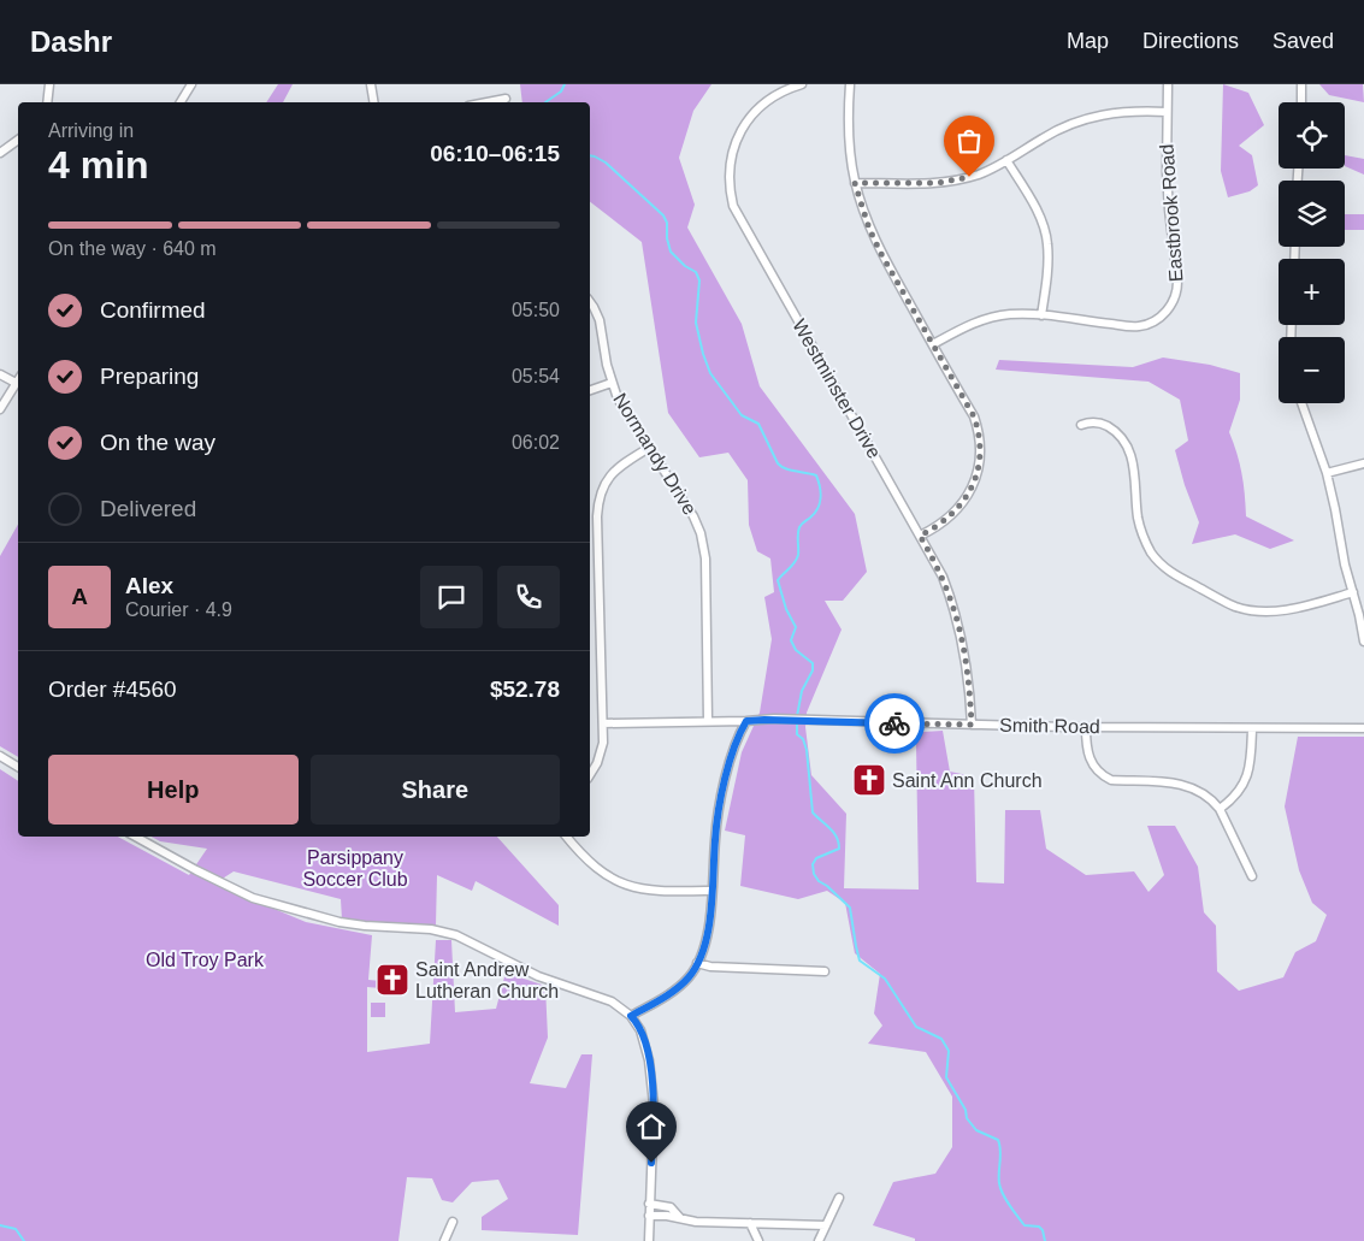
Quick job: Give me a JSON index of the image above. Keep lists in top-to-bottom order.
{
  "streets": {
    "street": [
      "Eastbrook Road",
      "Westminster Drive",
      "Normandy Drive",
      "Smith Road"
    ]
  },
  "crossings": [
    ["Westminster Drive", "Smith Road"],
    ["Normandy Drive", "Smith Road"]
  ],
  "parks": ["Parsippany Soccer Club", "Old Troy Park"],
  "places": {
    "church": ["Saint Ann Church", "Saint Andrew Lutheran Church"]
  },
  "page": {
    "header": "Dashr",
    "nav": ["Map", "Directions", "Saved"],
    "map_buttons": ["+", "−"],
    "heading": ["4 min", "Arriving in", "06:10–06:15"],
    "panel": [
      "Alex",
      "Courier · 4.9",
      "Order #4560",
      "$52.78"
    ],
    "bar": "On the way · 640 m",
    "list": [
      ["Confirmed", "05:50"],
      ["Preparing", "05:54"],
      ["On the way", "06:02"],
      "Delivered"
    ],
    "round": "A",
    "buttons": ["Help", "Share"]
  }
}
